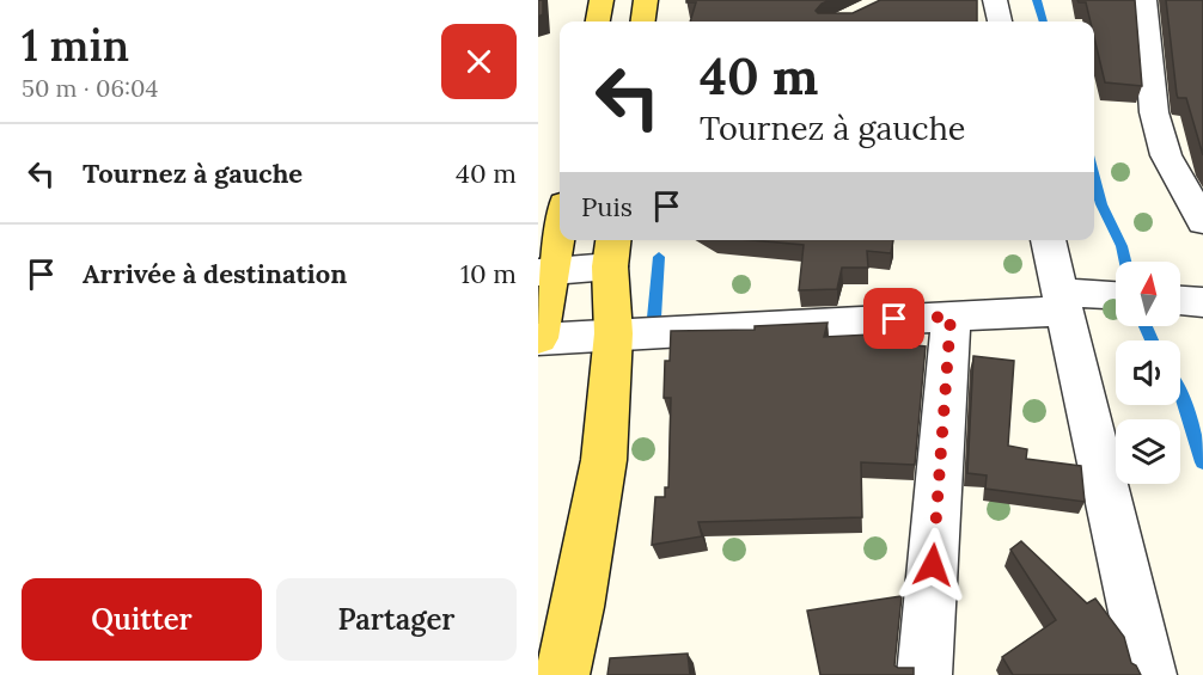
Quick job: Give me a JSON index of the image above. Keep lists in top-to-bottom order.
{
  "north": "top",
  "page": {
    "heading": ["1 min", "50 m · 06:04"],
    "turn": ["40 m", "Tournez à gauche"],
    "list": [
      {
        "name": "Tournez à gauche",
        "value": "40 m"
      },
      {
        "name": "Arrivée à destination",
        "value": "10 m"
      }
    ],
    "then": "Puis",
    "buttons": ["Quitter", "Partager"]
  }
}
